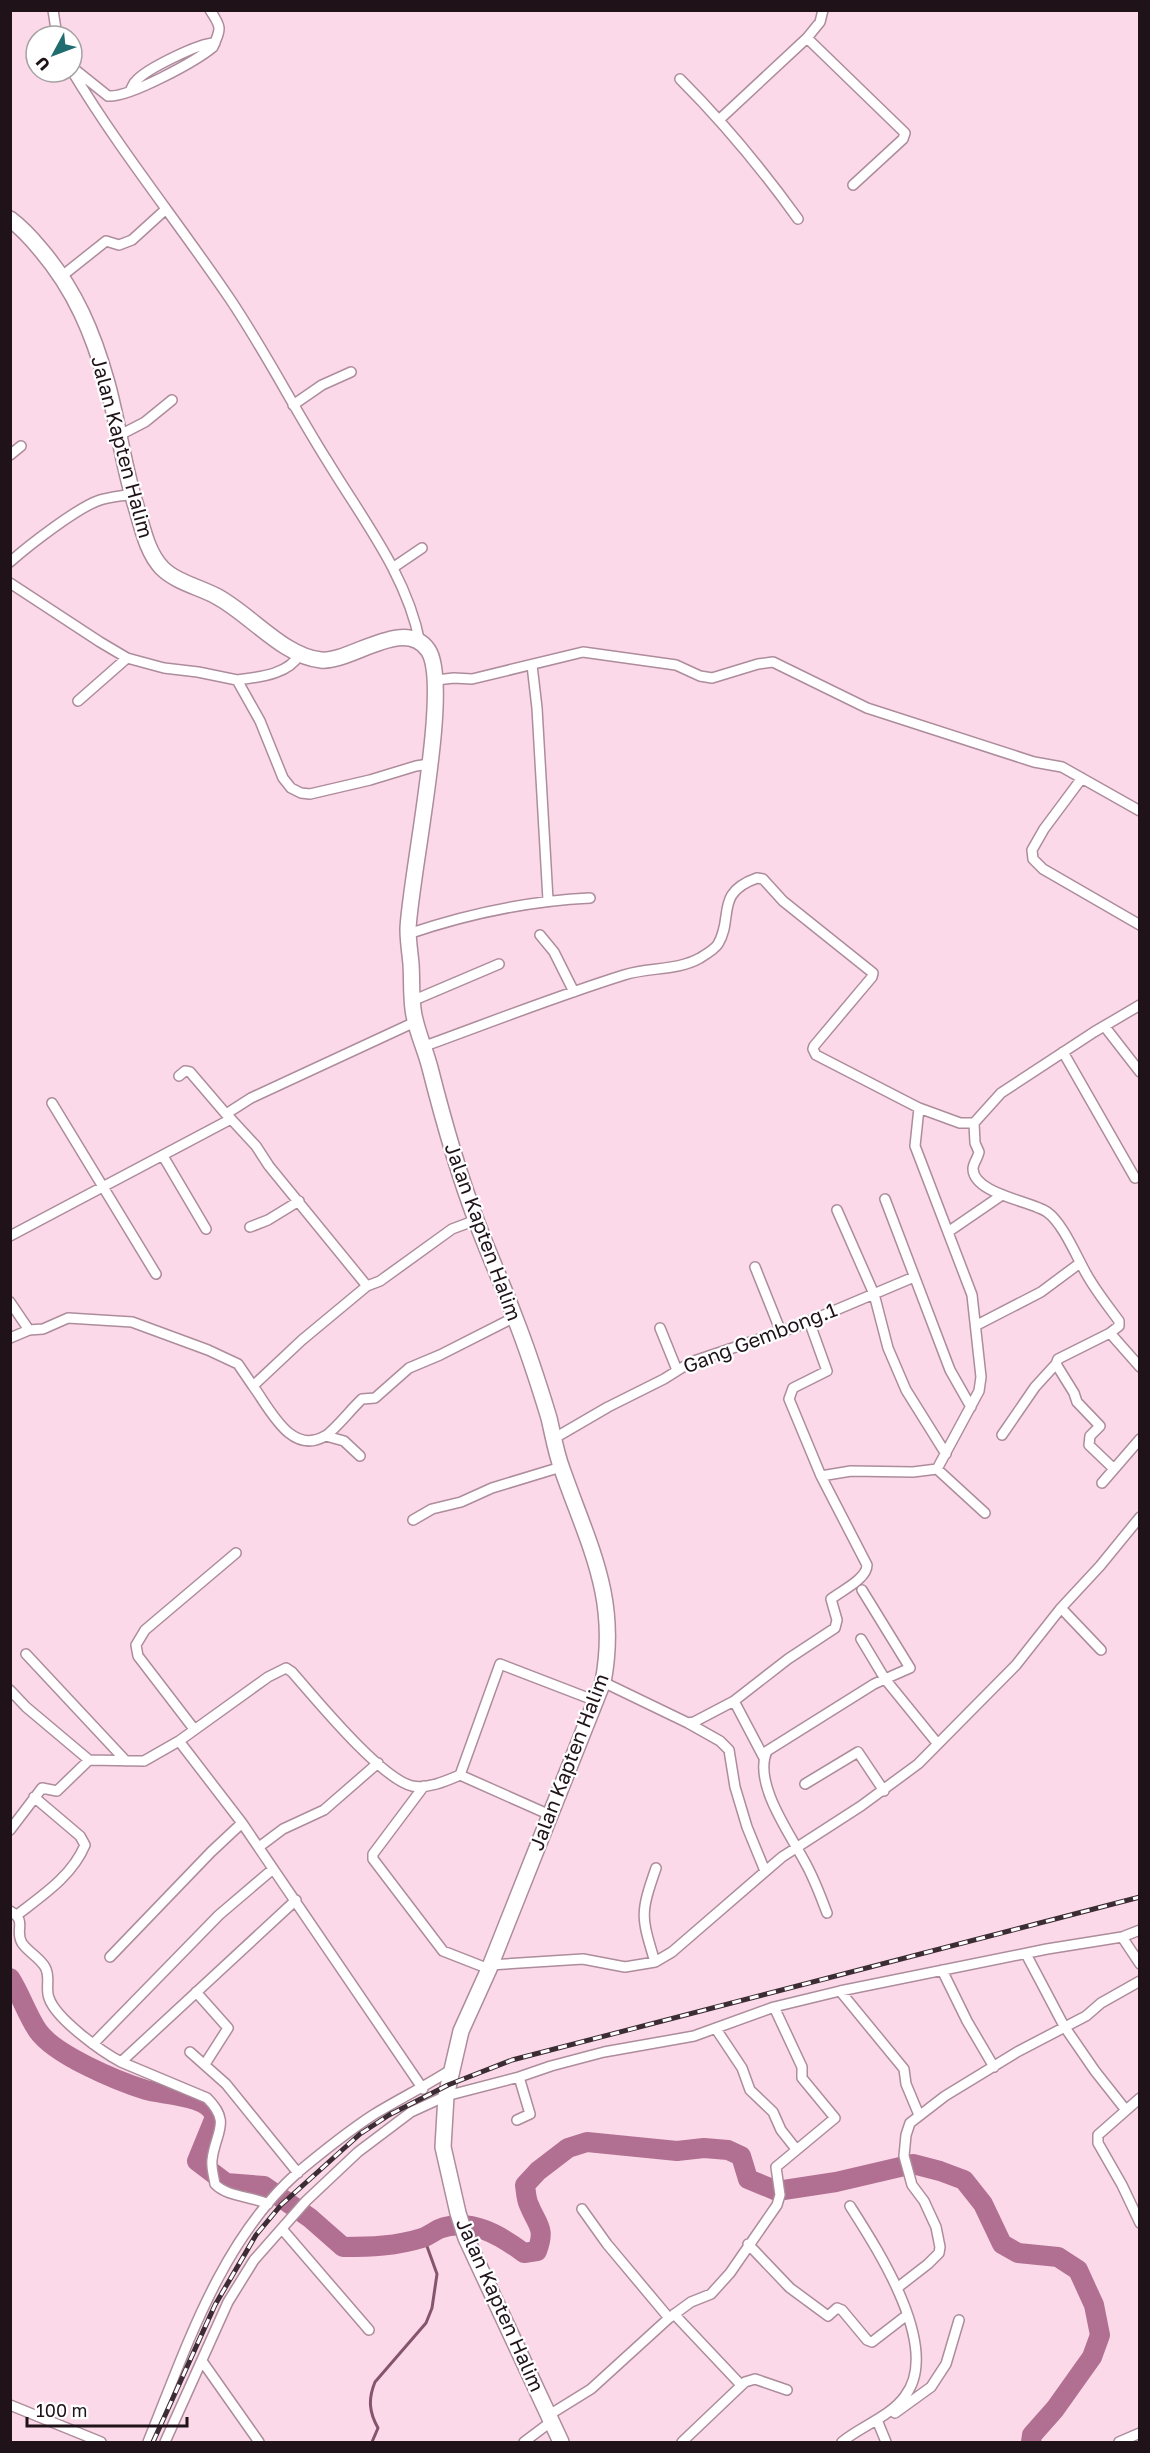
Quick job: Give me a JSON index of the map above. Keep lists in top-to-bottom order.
{
  "streets": {
    "main road": ["Jalan Kapten Halim"],
    "street": ["Gang Gembong.1"]
  },
  "crossings": [
    ["Jalan Kapten Halim", "Gang Gembong.1"]
  ],
  "scale_bar": "100 m",
  "north": "bottom left"
}
